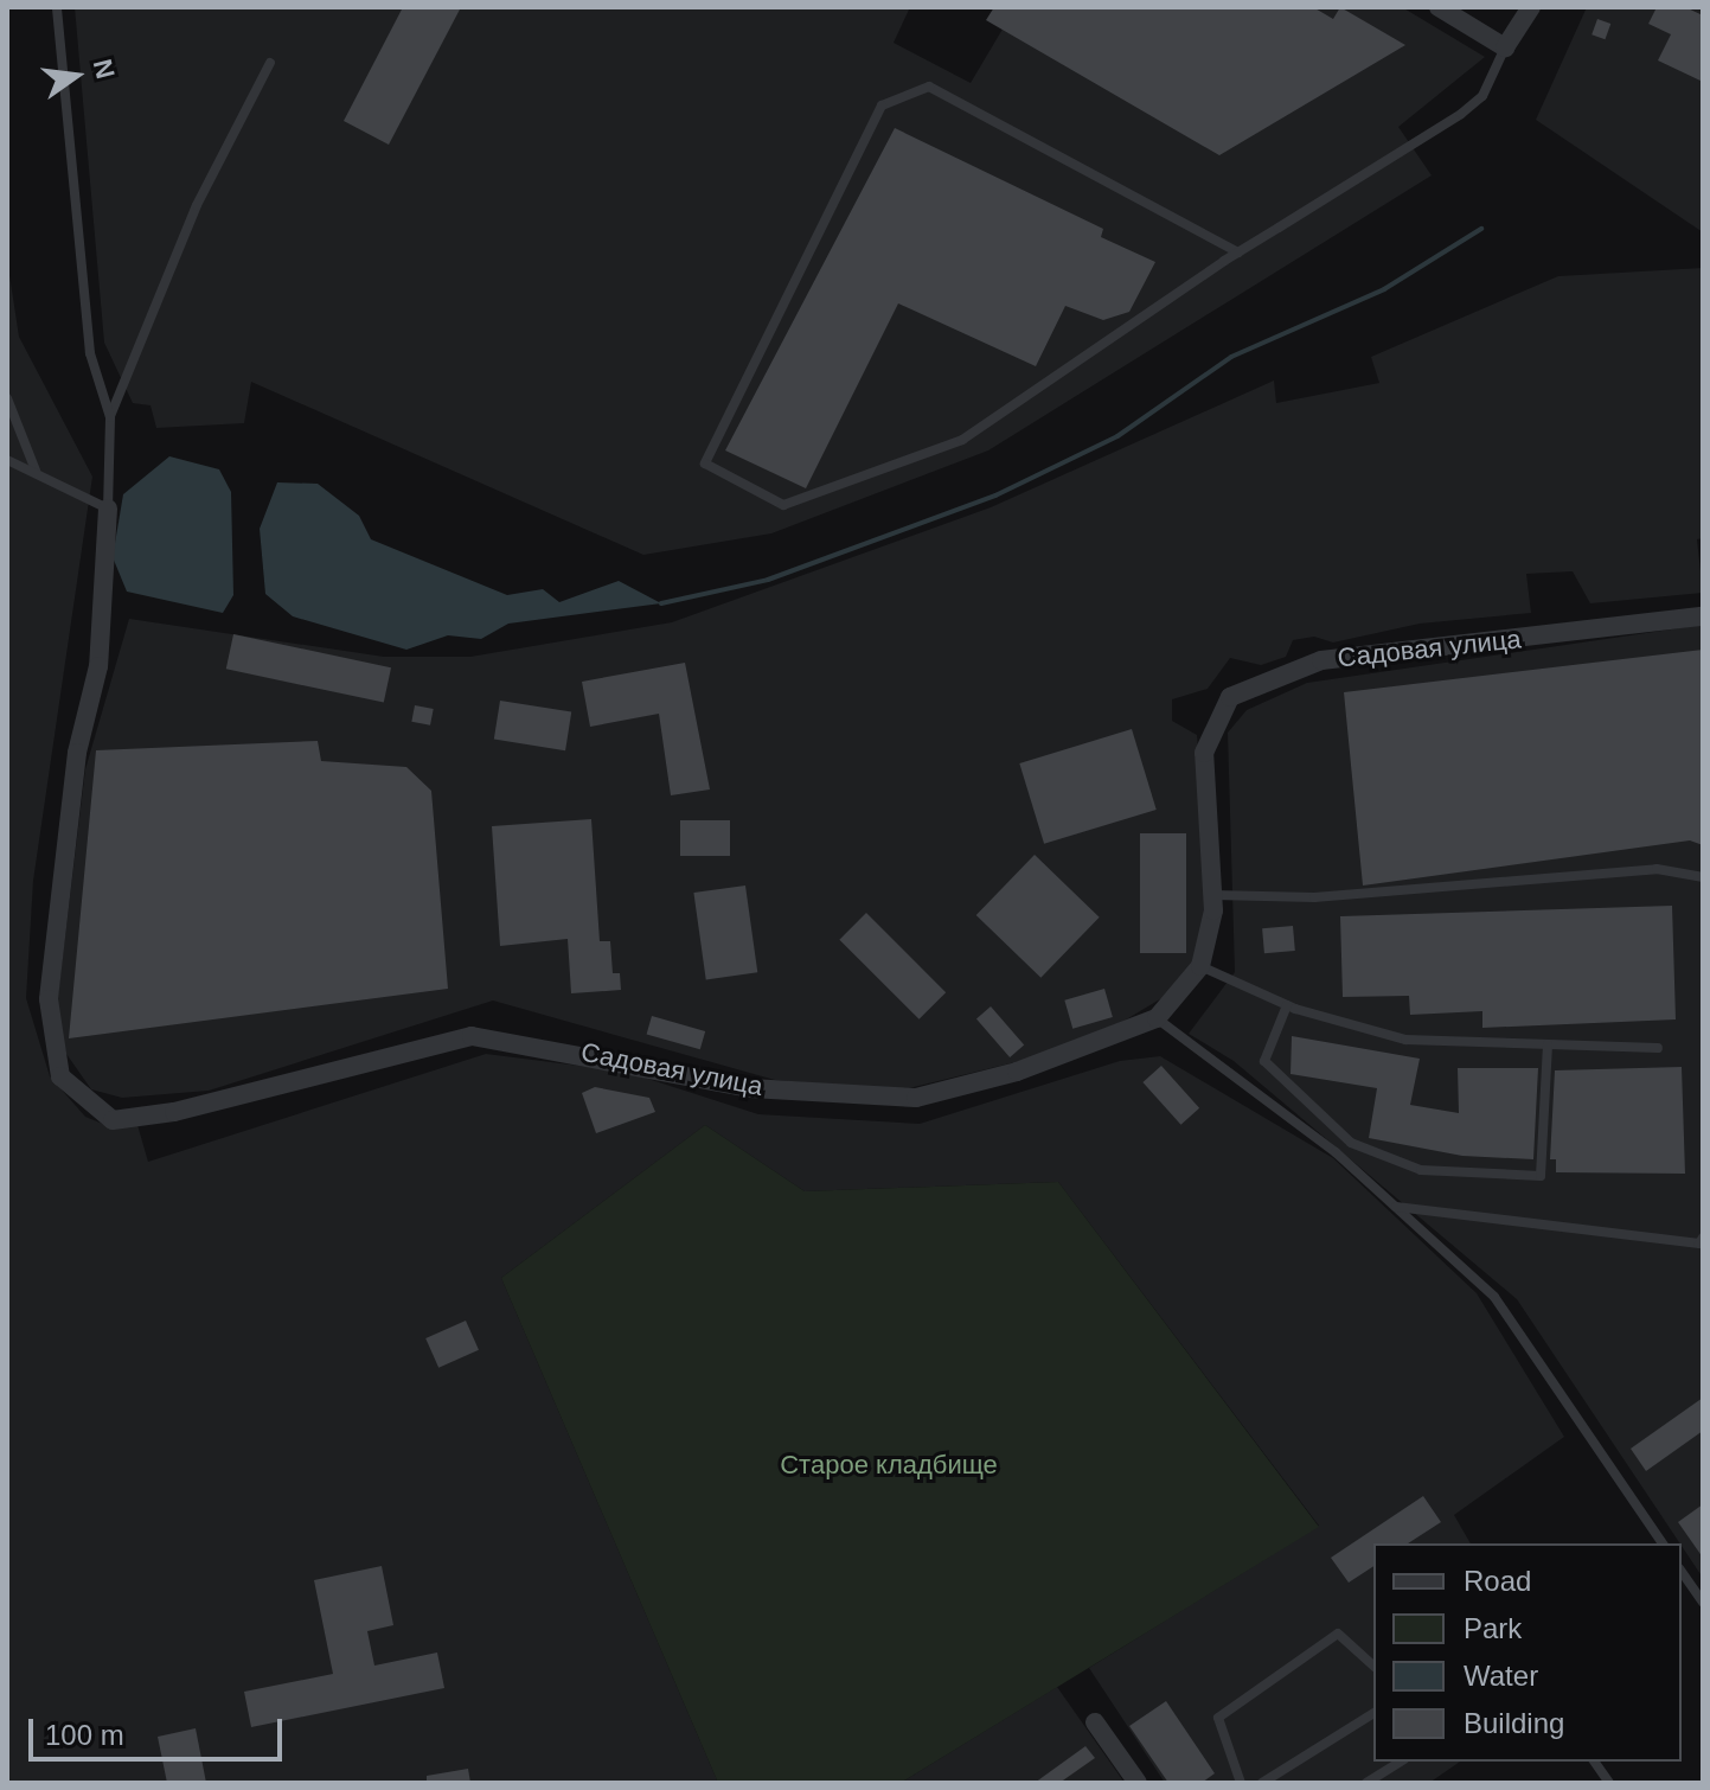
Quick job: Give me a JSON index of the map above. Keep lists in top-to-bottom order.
{
  "streets": {
    "street": ["Садовая улица"]
  },
  "parks": ["Старое кладбище"],
  "legend": [
    "Road",
    "Park",
    "Water",
    "Building"
  ],
  "scale_bar": "100 m",
  "north": "right"
}
